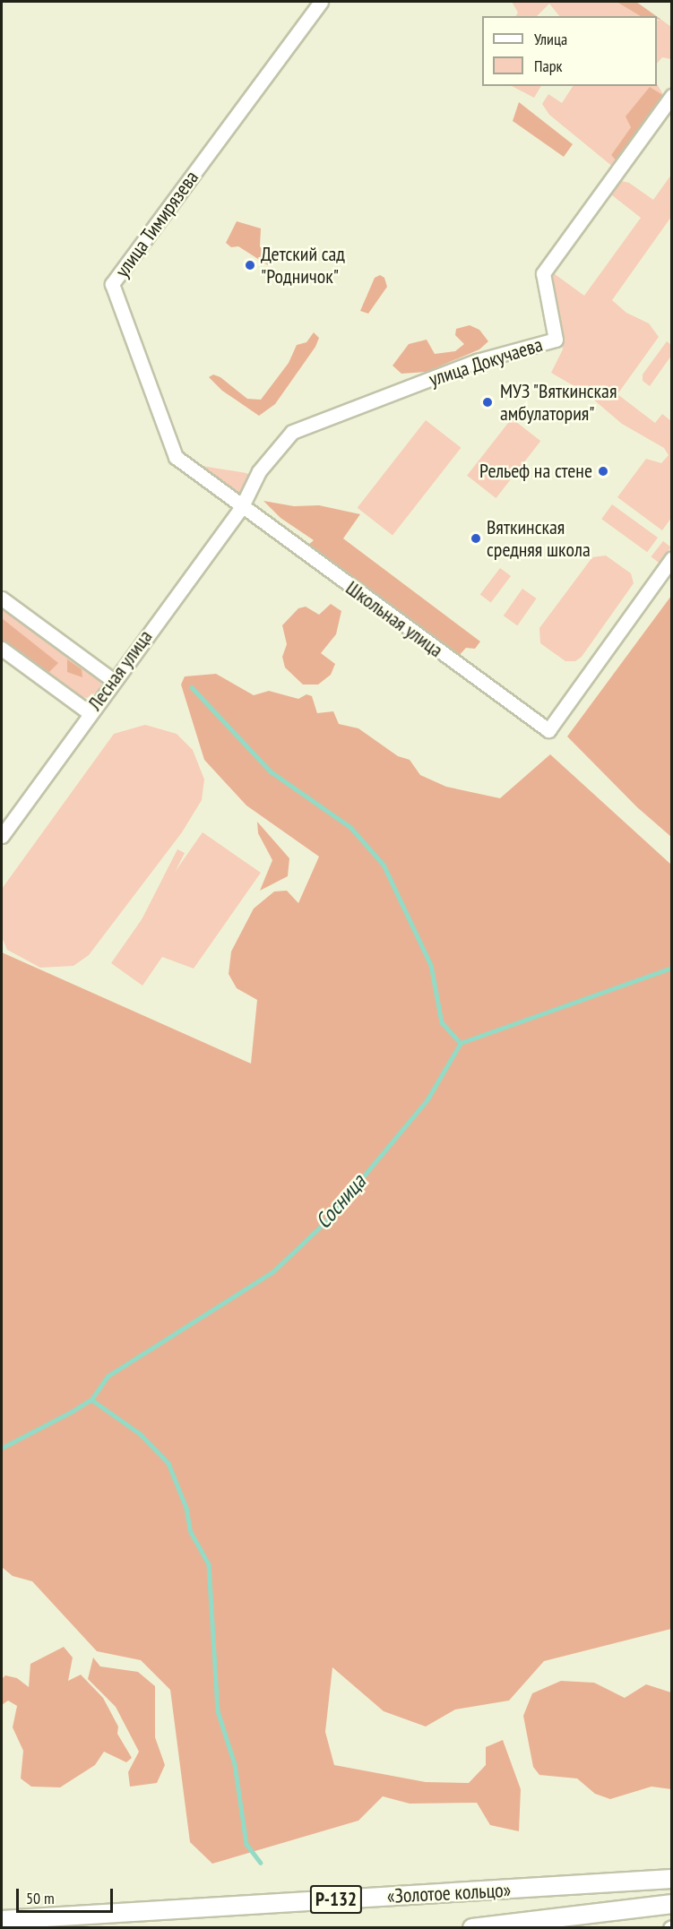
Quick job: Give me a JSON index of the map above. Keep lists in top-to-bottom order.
{
  "streets": {
    "main road": ["«Золотое кольцо»", "Р-132"],
    "street": [
      "улица Тимирязева",
      "улица Докучаева",
      "Школьная улица",
      "Лесная улица"
    ]
  },
  "crossings": [
    ["улица Тимирязева", "улица Докучаева"],
    ["улица Тимирязева", "Школьная улица"],
    ["улица Тимирязева", "Лесная улица"],
    ["улица Докучаева", "Школьная улица"],
    ["улица Докучаева", "Лесная улица"],
    ["Школьная улица", "Лесная улица"]
  ],
  "water": ["Сосница"],
  "places": [
    "Детский сад \"Родничок\"",
    "МУЗ \"Вяткинская амбулатория\"",
    "Рельеф на стене",
    "Вяткинская средняя школа"
  ],
  "legend": ["Улица", "Парк"],
  "scale_bar": "50 m"
}
